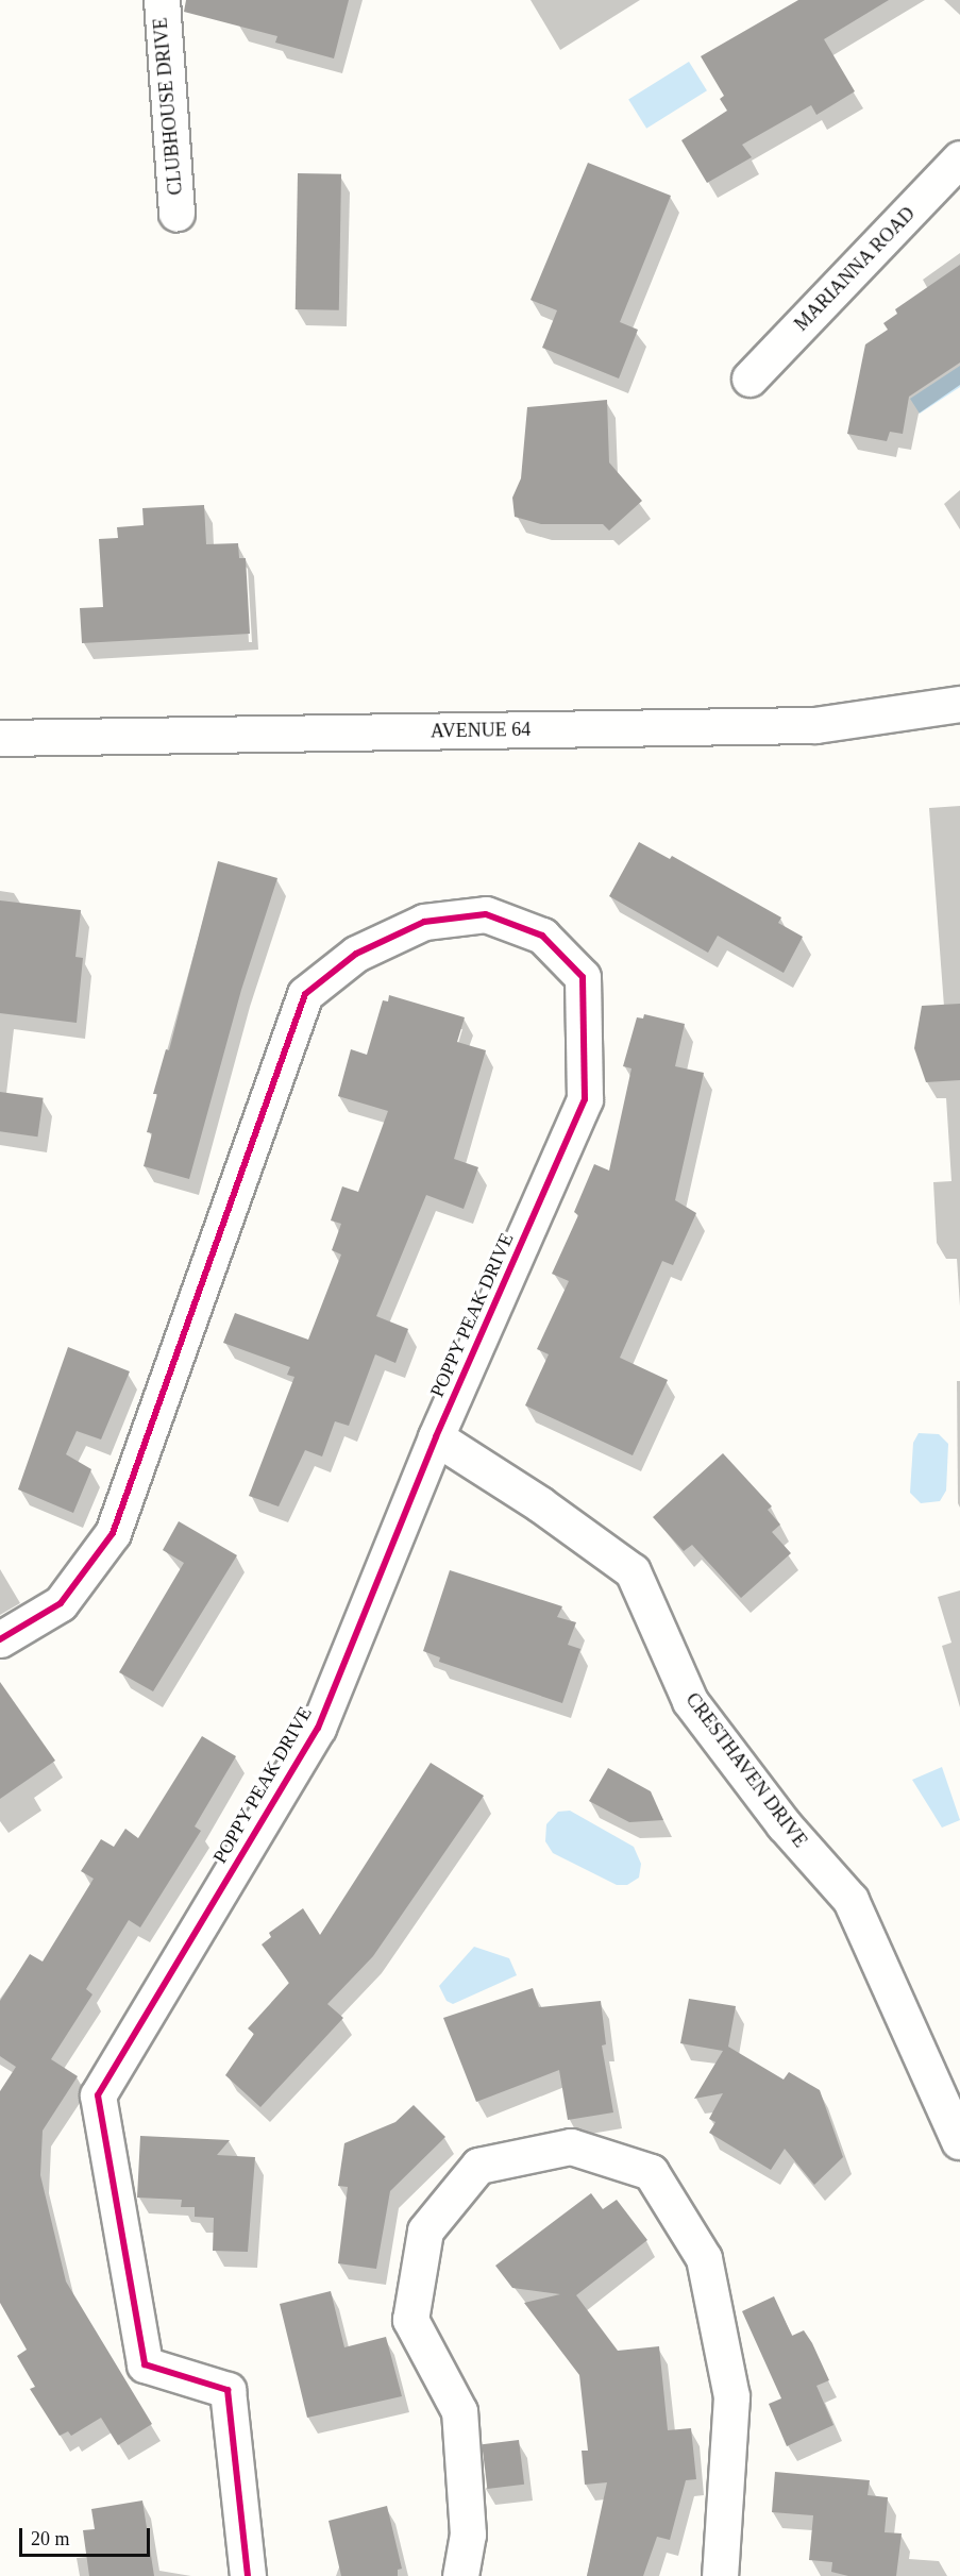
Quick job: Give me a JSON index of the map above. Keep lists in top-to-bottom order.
{
  "streets": {
    "street": [
      "CLUBHOUSE DRIVE",
      "MARIANNA ROAD",
      "AVENUE 64",
      "POPPY PEAK DRIVE",
      "CRESTHAVEN DRIVE"
    ]
  },
  "crossings": [
    ["POPPY PEAK DRIVE", "CRESTHAVEN DRIVE"]
  ],
  "scale_bar": "20 m"
}
